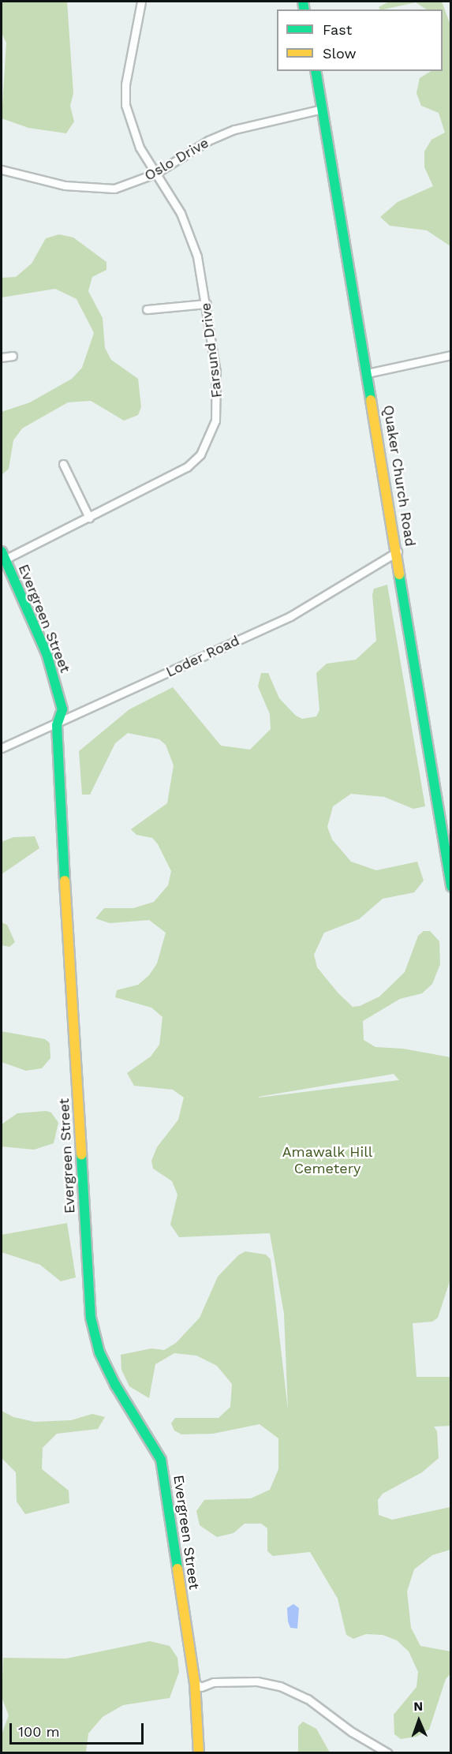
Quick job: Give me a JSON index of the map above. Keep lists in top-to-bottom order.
{
  "streets": {
    "street": [
      "Oslo Drive",
      "Farsund Drive",
      "Quaker Church Road",
      "Evergreen Street",
      "Loder Road"
    ]
  },
  "crossings": [
    ["Oslo Drive", "Farsund Drive"],
    ["Oslo Drive", "Quaker Church Road"],
    ["Farsund Drive", "Evergreen Street"],
    ["Quaker Church Road", "Loder Road"],
    ["Evergreen Street", "Loder Road"]
  ],
  "parks": ["Amawalk Hill Cemetery"],
  "legend": ["Fast", "Slow"],
  "scale_bar": "100 m",
  "north": "top"
}
